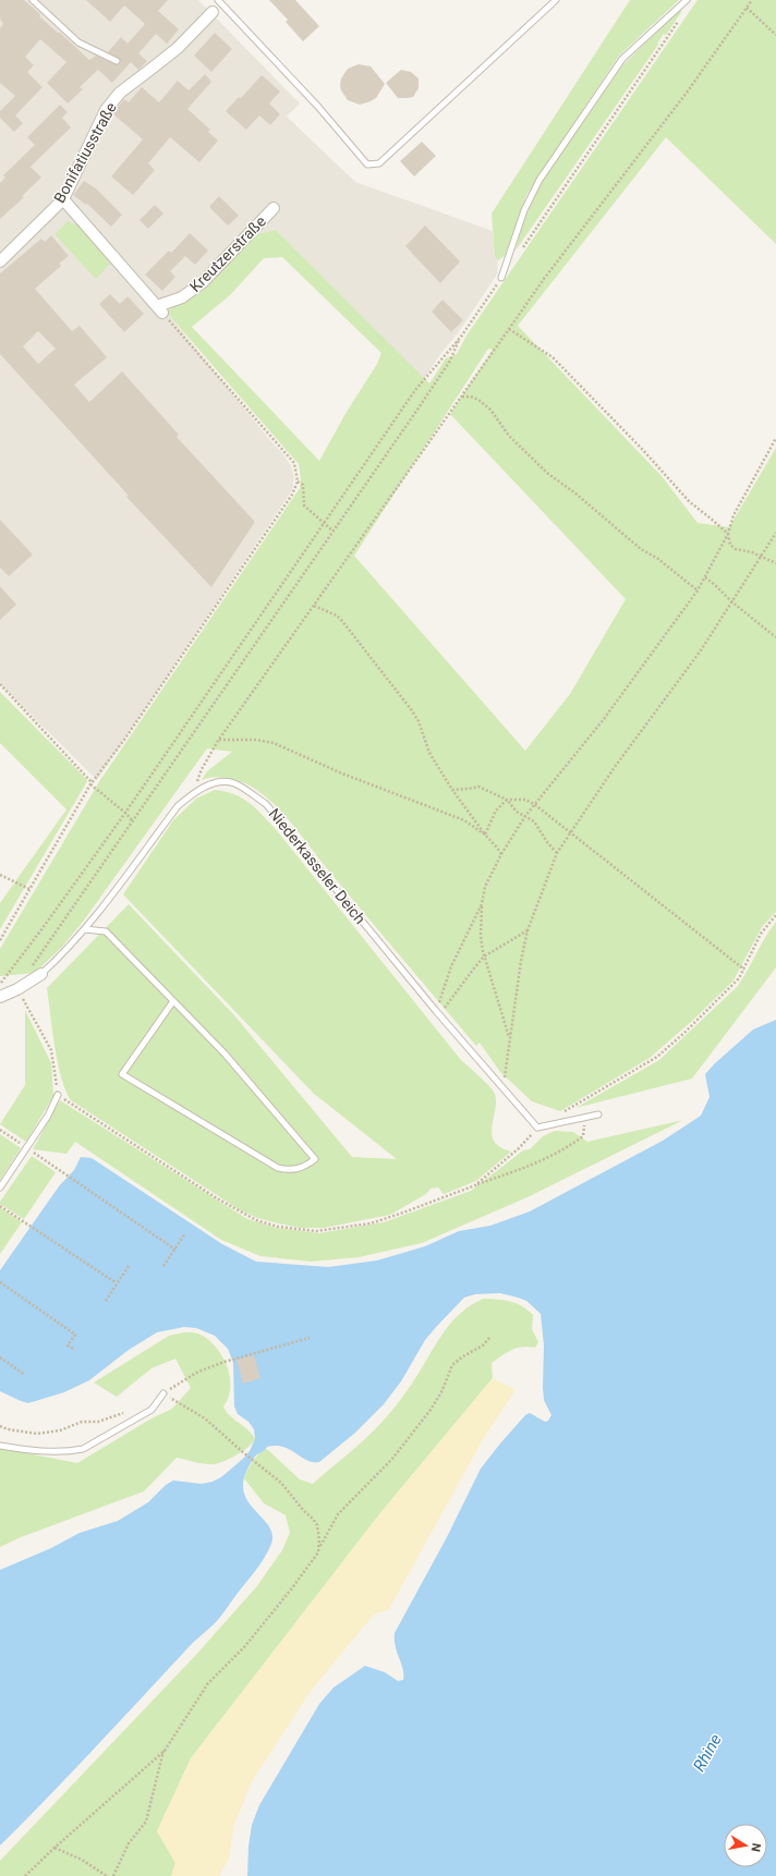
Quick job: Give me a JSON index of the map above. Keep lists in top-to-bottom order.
{
  "streets": {
    "street": ["Bonifatiusstraße", "Kreutzerstraße", "Niederkasseler Deich"]
  },
  "water": ["Rhine"],
  "north": "right"
}
